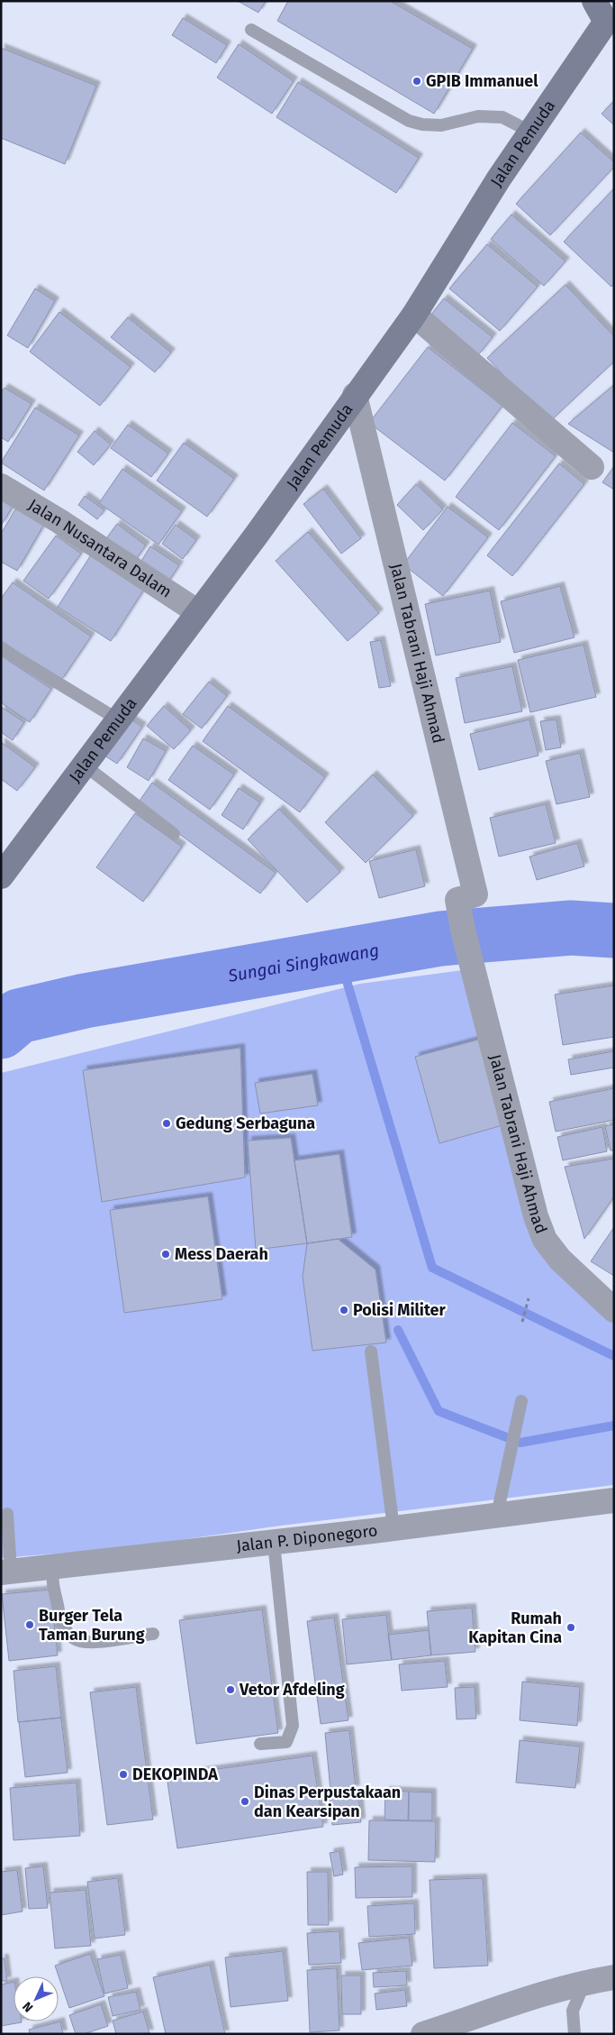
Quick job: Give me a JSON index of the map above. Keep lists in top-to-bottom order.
{
  "streets": {
    "main road": ["Jalan Pemuda"],
    "street": ["Jalan Nusantara Dalam", "Jalan Tabrani Haji Ahmad", "Jalan P. Diponegoro"]
  },
  "crossings": [
    ["Jalan Pemuda", "Jalan Nusantara Dalam"],
    ["Jalan Pemuda", "Jalan Tabrani Haji Ahmad"]
  ],
  "water": ["Sungai Singkawang"],
  "places": [
    "GPIB Immanuel",
    "Gedung Serbaguna",
    "Mess Daerah",
    "Polisi Militer",
    "Burger Tela Taman Burung",
    "Rumah Kapitan Cina",
    "Vetor Afdeling",
    "DEKOPINDA",
    "Dinas Perpustakaan dan Kearsipan"
  ],
  "north": "bottom left"
}
